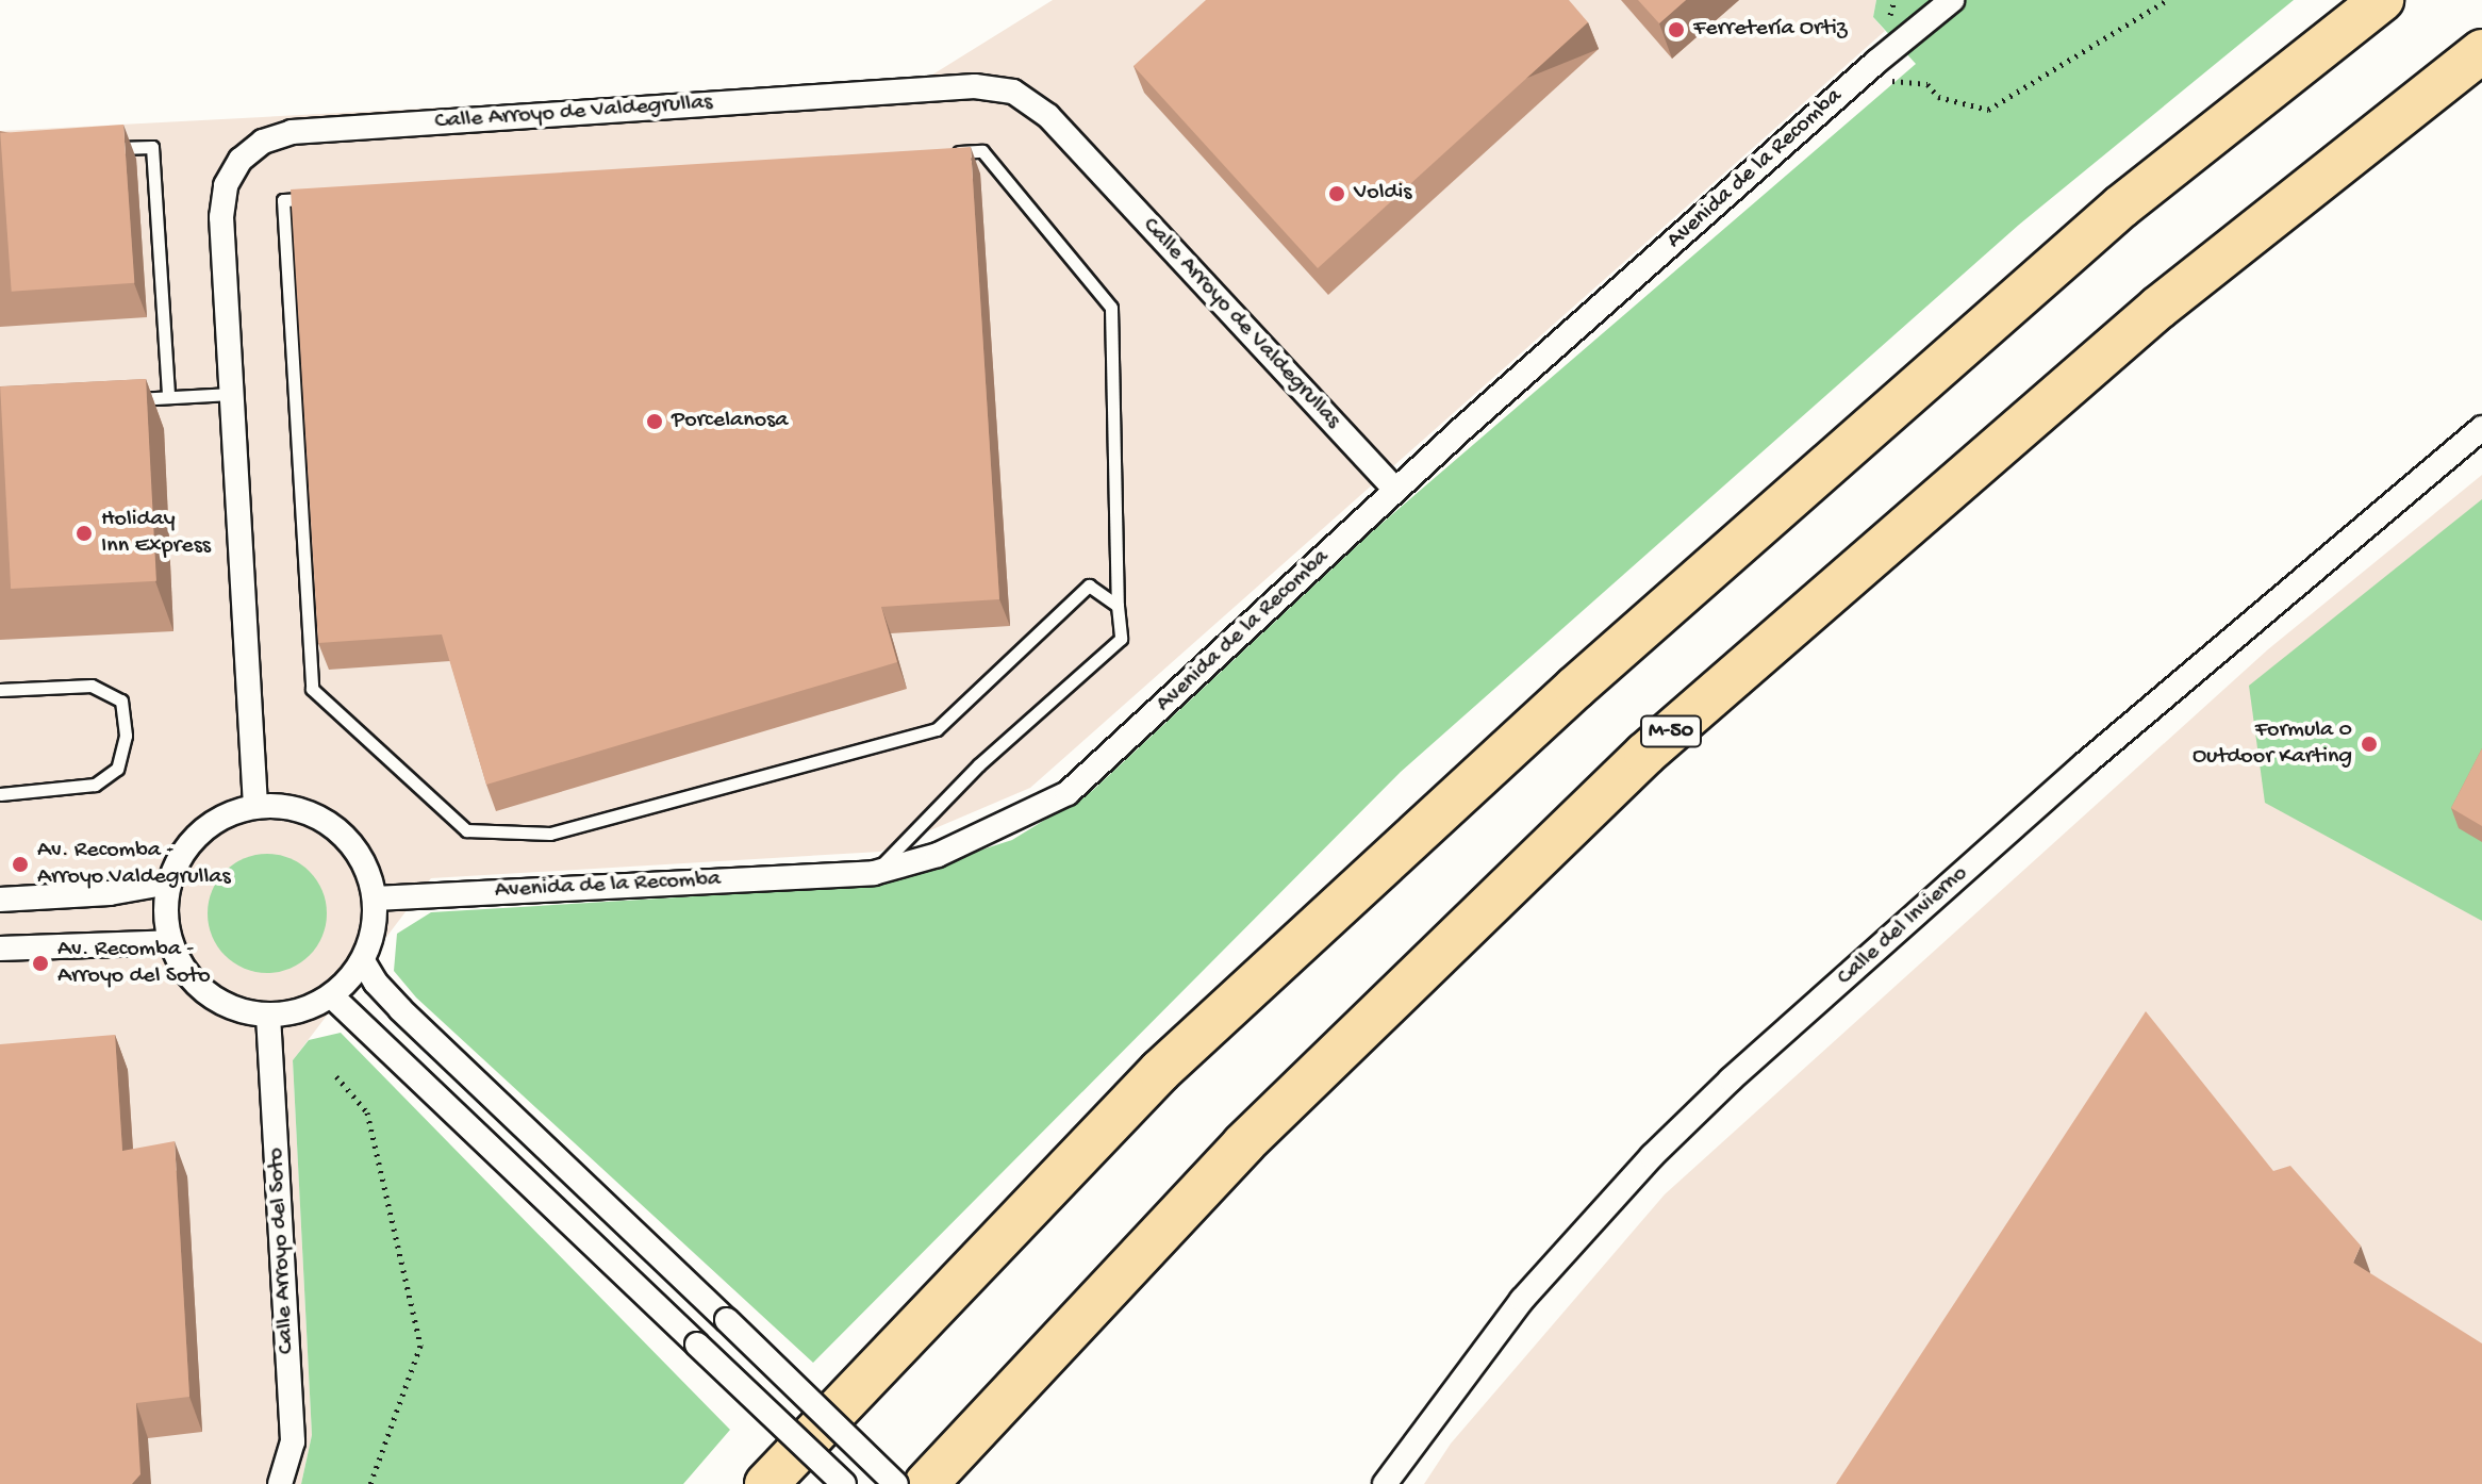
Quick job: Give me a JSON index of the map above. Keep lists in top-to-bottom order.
{
  "streets": {
    "highway": ["M-50"],
    "street": [
      "Calle Arroyo de Valdegrullas",
      "Avenida de la Recomba",
      "Calle del Invierno",
      "Calle Arroyo del Soto"
    ]
  },
  "crossings": [
    ["Calle Arroyo de Valdegrullas", "Avenida de la Recomba"],
    ["Calle Arroyo de Valdegrullas", "Calle Arroyo del Soto"],
    ["Avenida de la Recomba", "Calle Arroyo del Soto"]
  ],
  "places": [
    "Ferretería Ortiz",
    "Voldis",
    "Porcelanosa",
    "Holiday Inn Express",
    "Formula 0 Outdoor Karting",
    "Av. Recomba - Arroyo Valdegrullas",
    "Av. Recomba - Arroyo del Soto"
  ]
}
